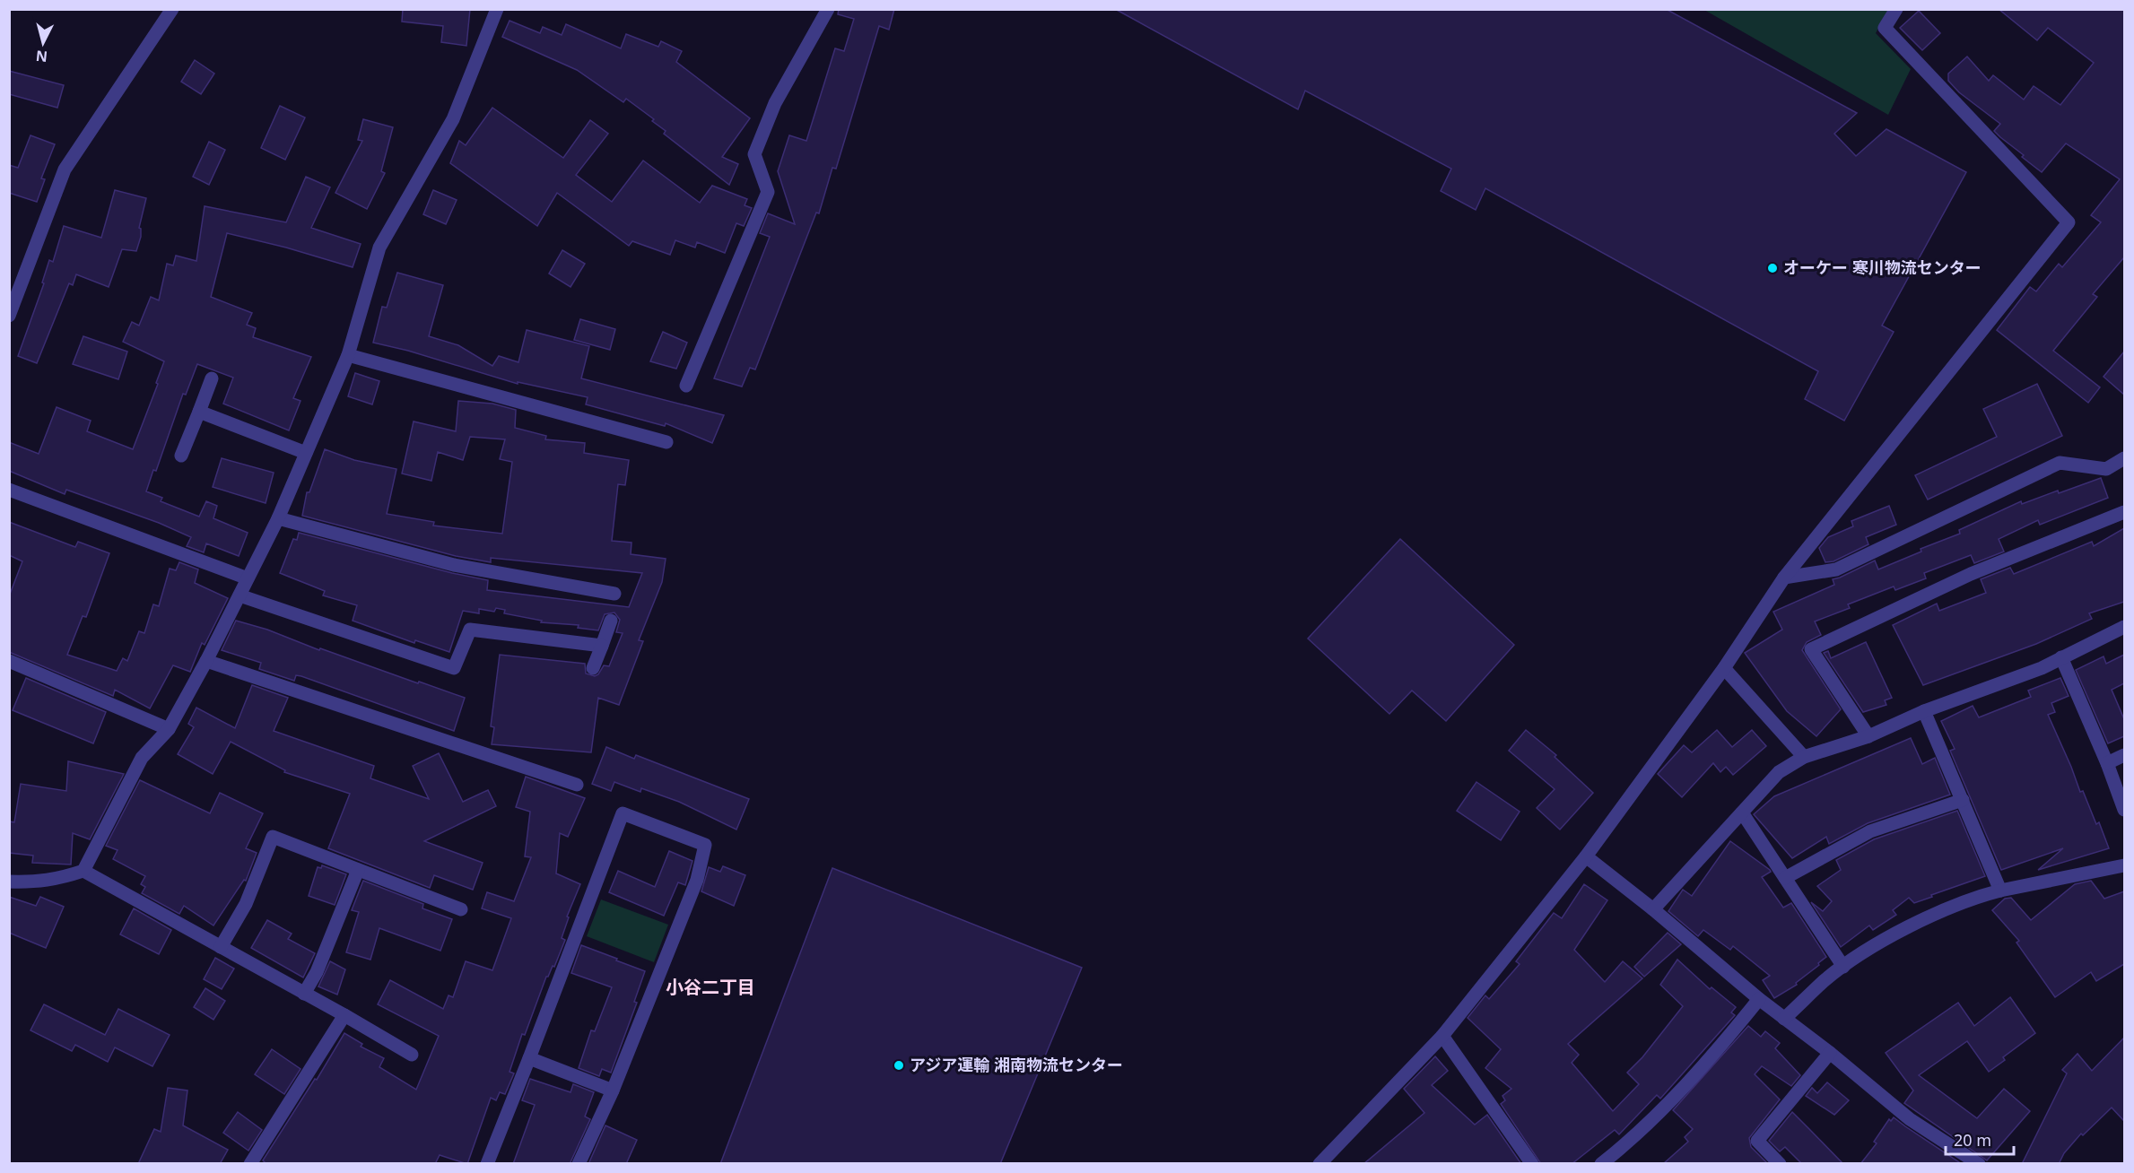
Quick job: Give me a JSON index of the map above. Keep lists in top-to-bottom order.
{
  "districts": ["小谷二丁目"],
  "places": ["オーケー 寒川物流センター", "アジア運輸 湘南物流センター"],
  "scale_bar": "20 m",
  "north": "bottom"
}
